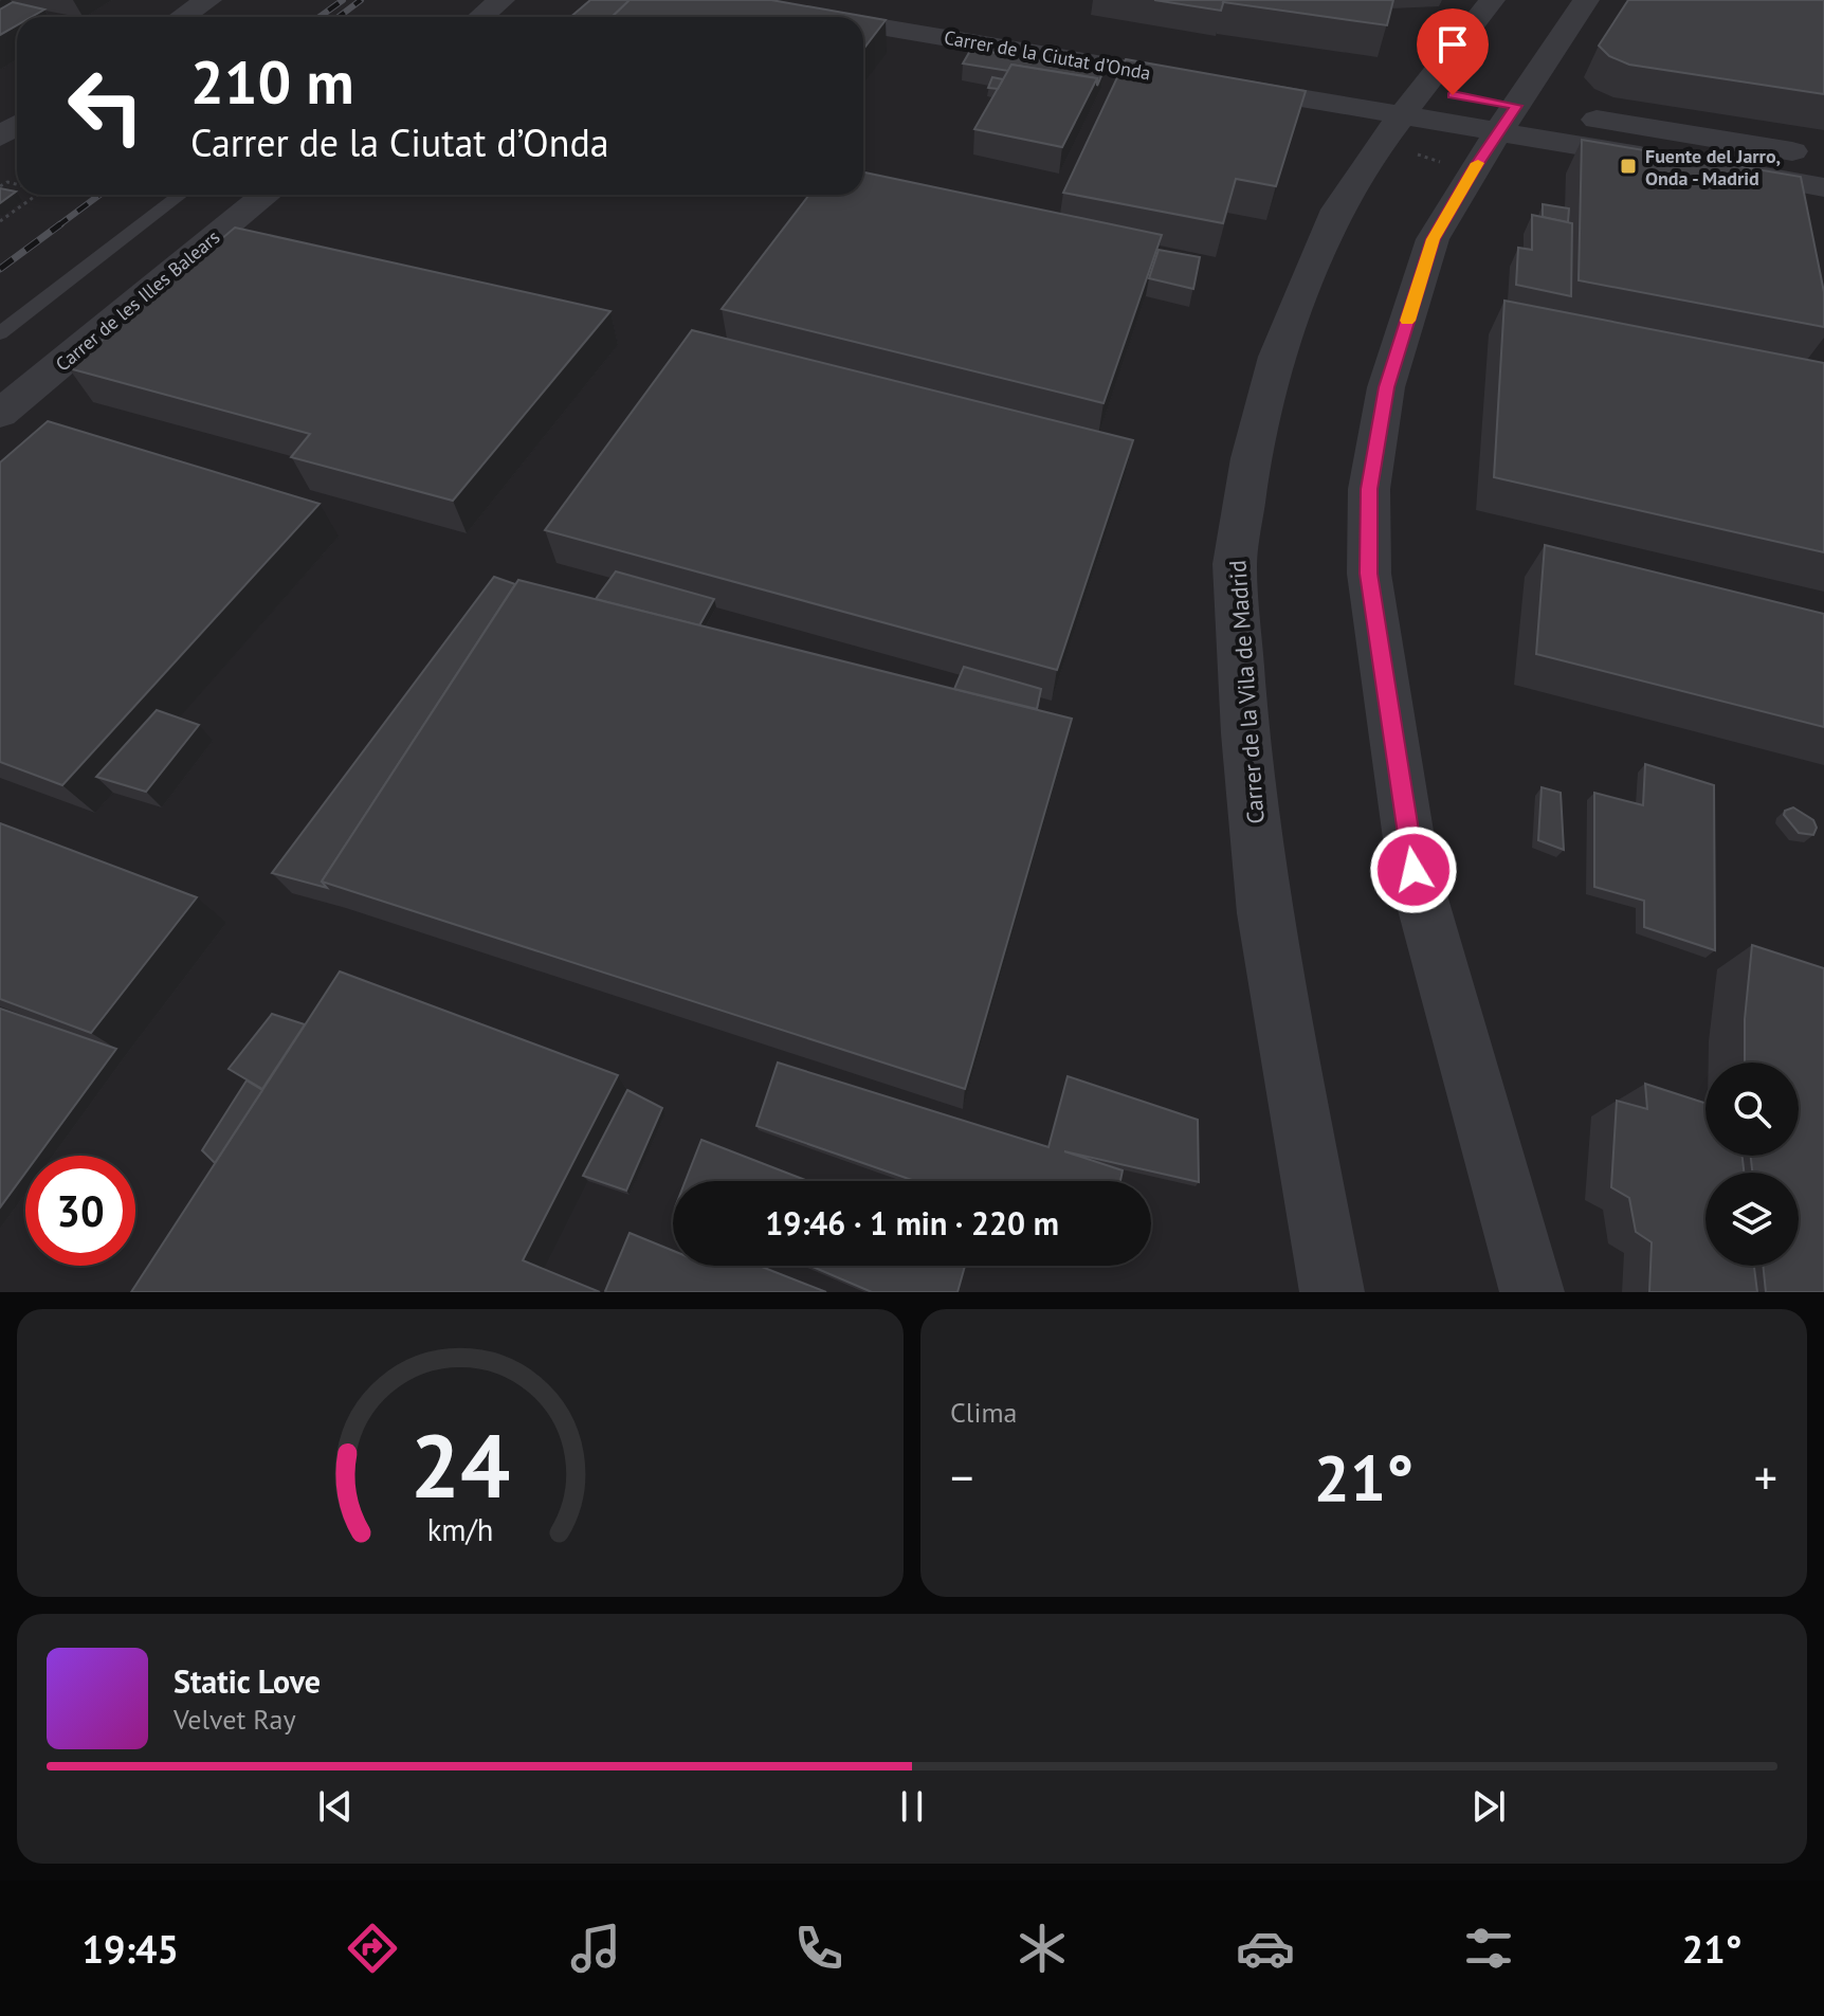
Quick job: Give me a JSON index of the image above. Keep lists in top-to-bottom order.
{
  "streets": {
    "street": ["Carrer de la Ciutat d’Onda", "Carrer de les Illes Balears", "Carrer de la Vila de Madrid"]
  },
  "crossings": [
    ["Carrer de la Ciutat d’Onda", "Carrer de la Vila de Madrid"]
  ],
  "places": {
    "transit": ["Fuente del Jarro, Onda - Madrid"]
  },
  "page": {
    "turn": ["210 m", "Carrer de la Ciutat d’Onda"],
    "limit": "30",
    "trip": "19:46 · 1 min · 220 m",
    "tile": "Clima",
    "heat": ["−", "21°", "+"],
    "song": ["Static Love", "Velvet Ray"],
    "tabs": ["19:45", "21°"],
    "gauge": ["24", "km/h"]
  }
}
